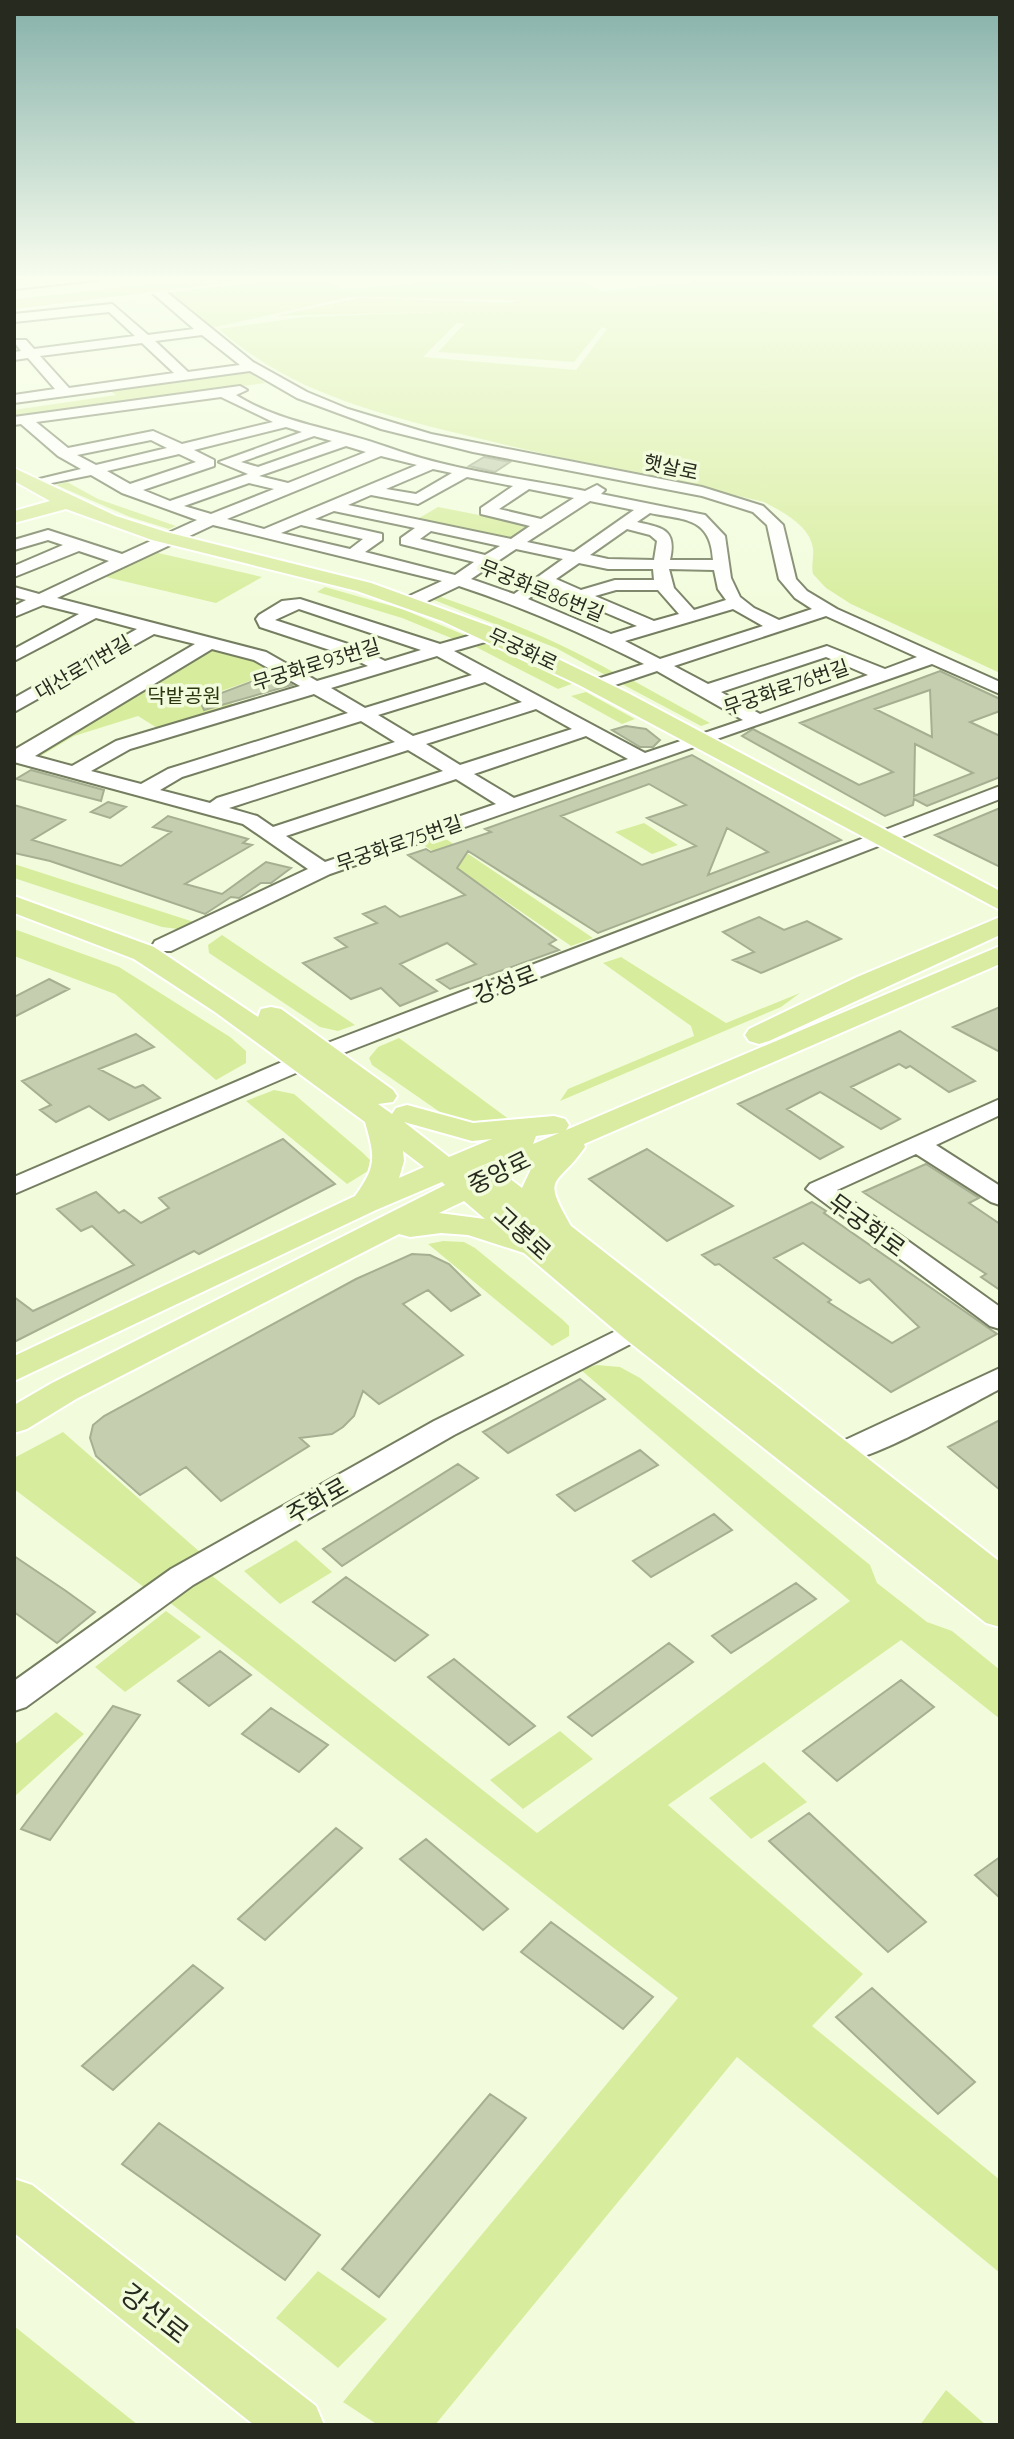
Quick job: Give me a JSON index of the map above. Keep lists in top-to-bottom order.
{
  "streets": {
    "main road": [
      "무궁화로",
      "중앙로",
      "고봉로",
      "강선로"
    ],
    "street": [
      "햇살로",
      "무궁화로86번길",
      "무궁화로93번길",
      "대산로11번길",
      "무궁화로76번길",
      "무궁화로75번길",
      "강성로",
      "주화로"
    ]
  },
  "crossings": [
    ["무궁화로86번길", "무궁화로76번길"],
    ["무궁화로", "무궁화로93번길"],
    ["무궁화로", "무궁화로76번길"],
    ["무궁화로", "무궁화로75번길"],
    ["무궁화로", "강성로"],
    ["무궁화로93번길", "대산로11번길"],
    ["대산로11번길", "무궁화로75번길"],
    ["무궁화로76번길", "무궁화로75번길"],
    ["무궁화로75번길", "고봉로"],
    ["강성로", "고봉로"],
    ["중앙로", "고봉로"],
    ["고봉로", "주화로"]
  ],
  "parks": ["닥밭공원"]
}
